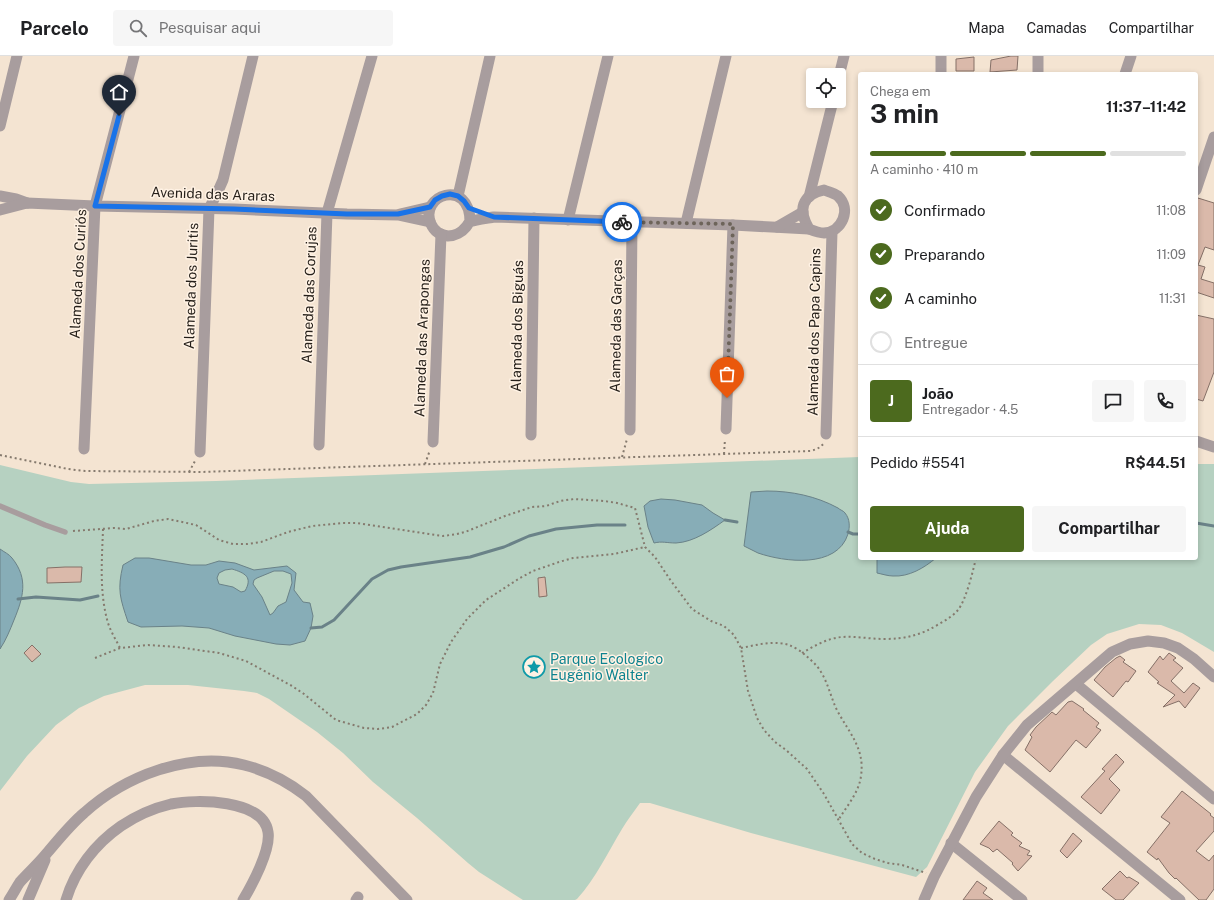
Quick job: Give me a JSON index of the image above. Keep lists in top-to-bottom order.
{
  "streets": {
    "street": [
      "Avenida das Araras",
      "Alameda dos Curiós",
      "Alameda dos Juritis",
      "Alameda das Corujas",
      "Alameda dos Biguás",
      "Alameda das Garças",
      "Alameda dos Papa Capins",
      "Alameda das Arapongas"
    ]
  },
  "crossings": [
    ["Avenida das Araras", "Alameda dos Curiós"],
    ["Avenida das Araras", "Alameda dos Juritis"],
    ["Avenida das Araras", "Alameda das Corujas"]
  ],
  "places": {
    "place": ["Parque Ecologico Eugênio Walter"]
  },
  "page": {
    "header": "Parcelo",
    "search": "Pesquisar aqui",
    "nav": ["Mapa", "Camadas", "Compartilhar"],
    "heading": ["3 min", "Chega em", "11:37–11:42"],
    "panel": [
      "João",
      "Entregador · 4.5",
      "Pedido #5541",
      "R$44.51"
    ],
    "bar": "A caminho · 410 m",
    "list": [
      ["Confirmado", "11:08"],
      ["Preparando", "11:09"],
      ["A caminho", "11:31"],
      "Entregue"
    ],
    "round": "J",
    "buttons": ["Ajuda", "Compartilhar"]
  }
}
